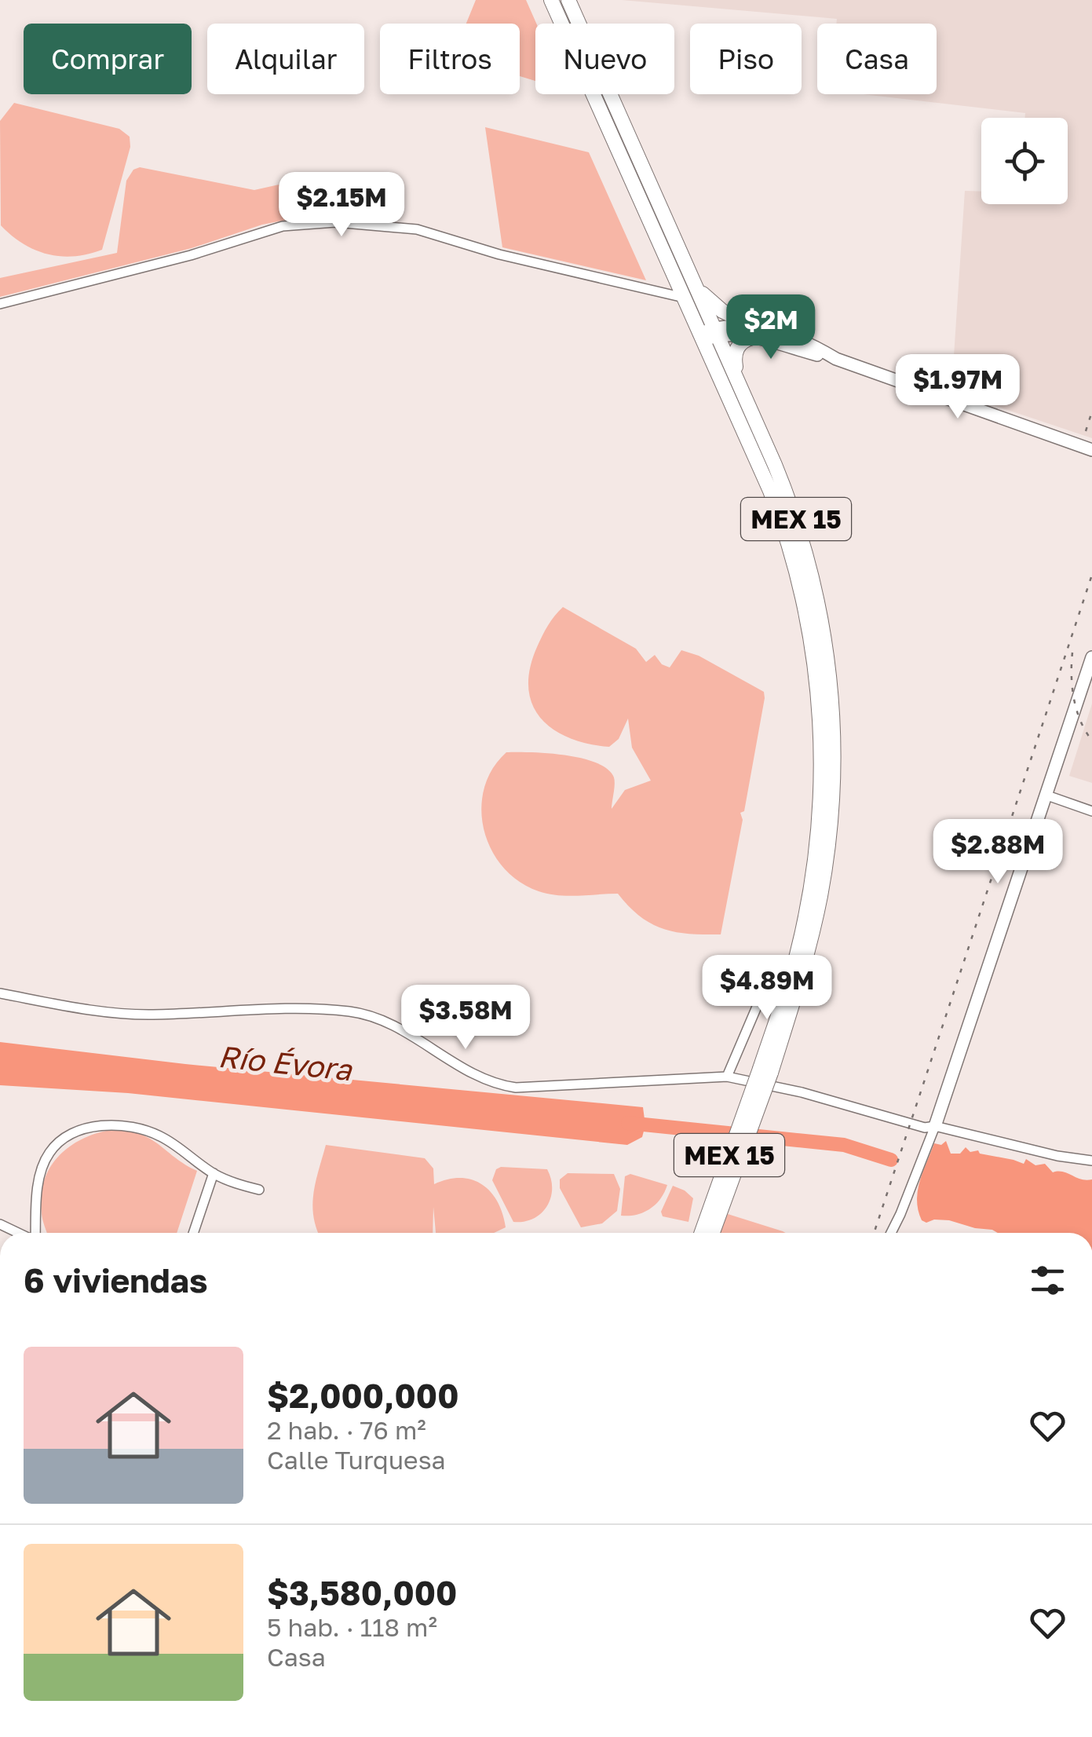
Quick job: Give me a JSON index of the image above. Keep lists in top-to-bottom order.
{
  "streets": {
    "main road": ["MEX 15"]
  },
  "water": ["Río Évora"],
  "page": {
    "chip": [
      "Comprar",
      "Alquilar",
      "Filtros",
      "Nuevo",
      "Piso",
      "Casa"
    ],
    "price": [
      "$2.15M",
      "$2M",
      "$1.97M",
      "$2.88M",
      "$4.89M",
      "$3.58M"
    ],
    "heading": "6 viviendas",
    "list": [
      {
        "name": "$2,000,000",
        "note": "2 hab. · 76 m² · Calle Turquesa"
      },
      {
        "name": "$3,580,000",
        "note": "5 hab. · 118 m² · Casa"
      }
    ]
  }
}
